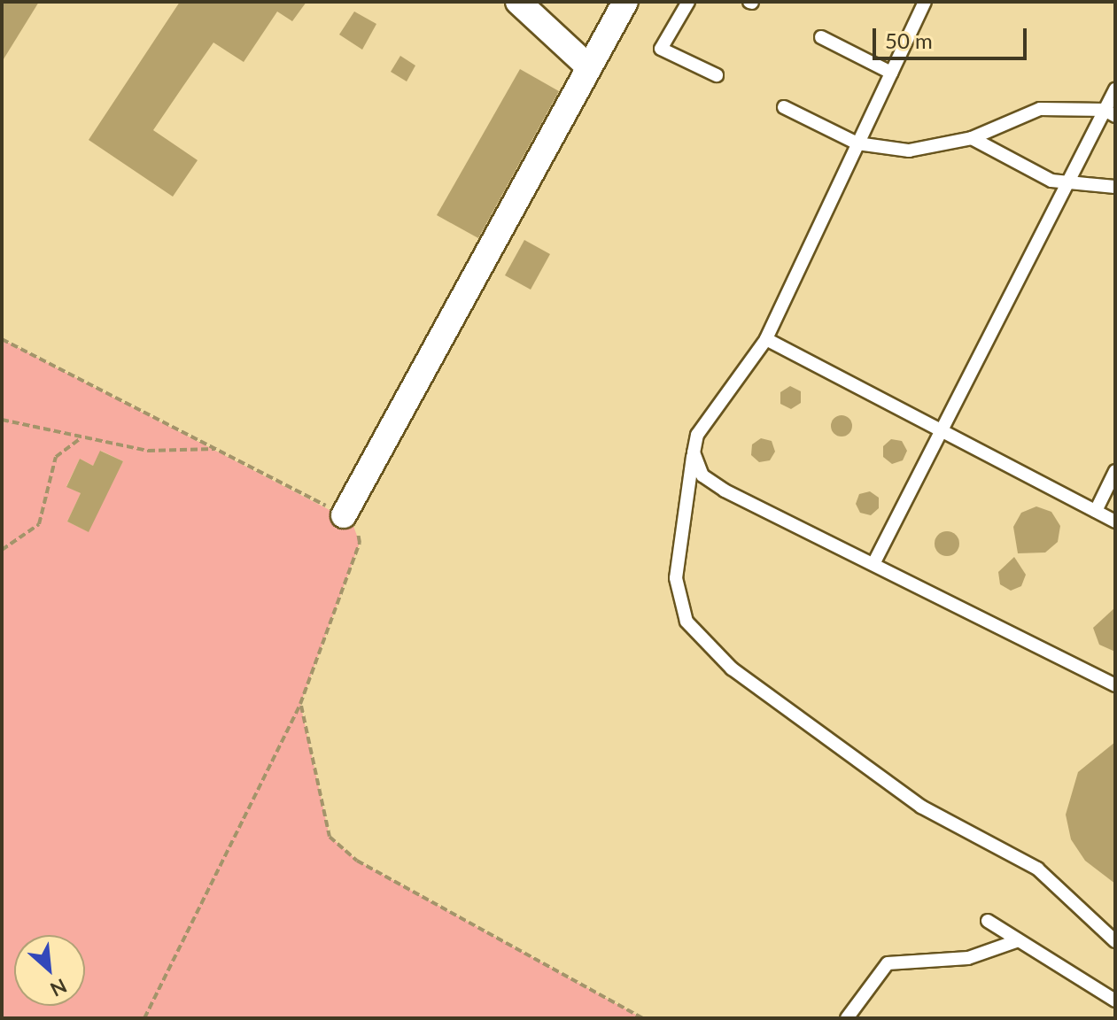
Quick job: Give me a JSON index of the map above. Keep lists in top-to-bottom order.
{
  "scale_bar": "50 m",
  "north": "bottom right"
}
